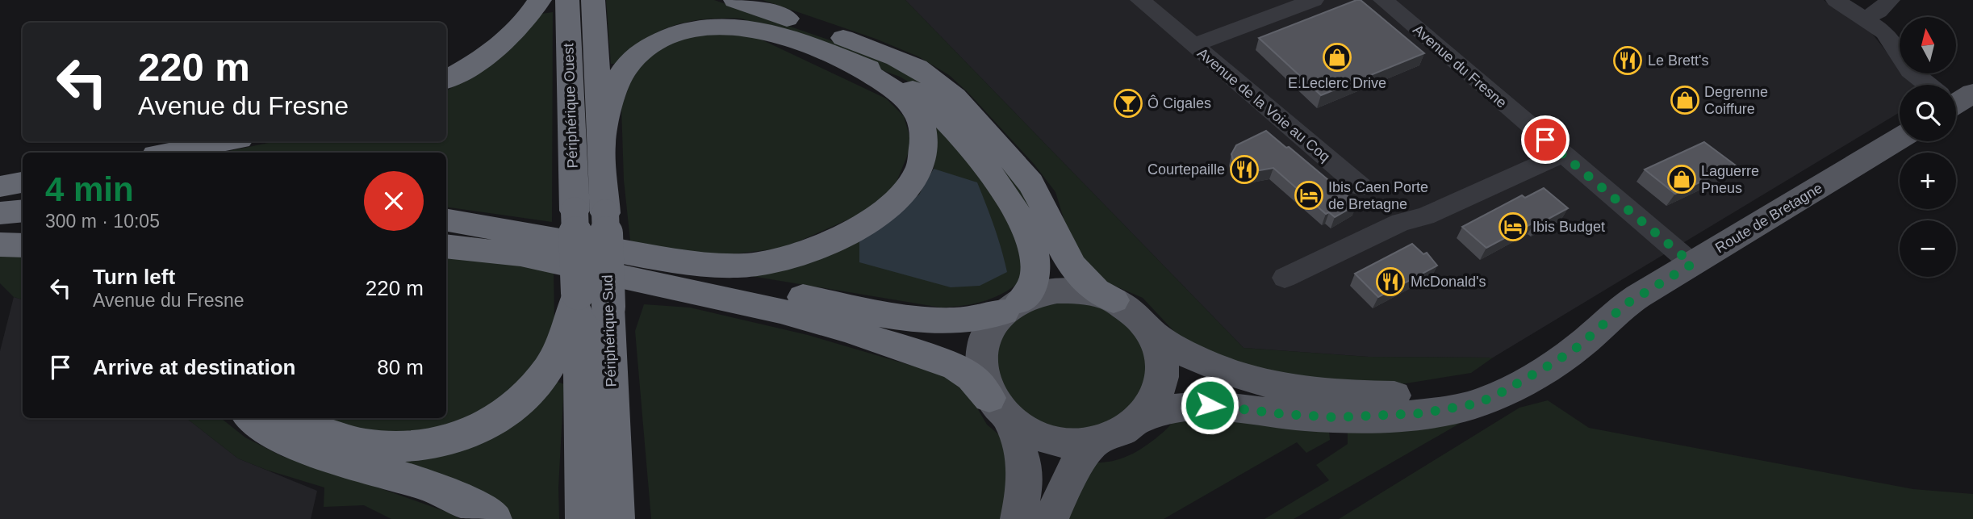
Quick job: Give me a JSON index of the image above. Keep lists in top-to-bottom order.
{
  "streets": {
    "highway": ["Périphérique Ouest", "Périphérique Sud"],
    "main road": ["Route de Bretagne"],
    "street": ["Avenue du Fresne", "Avenue de la Voie au Coq"]
  },
  "crossings": [
    ["Avenue du Fresne", "Route de Bretagne"],
    ["Périphérique Ouest", "Périphérique Sud"]
  ],
  "places": {
    "shop": ["E.Leclerc Drive", "Degrenne Coiffure", "Laguerre Pneus"],
    "restaurant": ["Le Brett's", "Courtepaille", "McDonald's"],
    "bar": ["Ô Cigales"],
    "hotel": ["Ibis Caen Porte de Bretagne", "Ibis Budget"]
  },
  "north": "top",
  "page": {
    "map_buttons": ["+", "−"],
    "turn": ["220 m", "Avenue du Fresne"],
    "heading": ["4 min", "300 m · 10:05"],
    "list": [
      {
        "name": "Turn left",
        "note": "Avenue du Fresne",
        "value": "220 m"
      },
      {
        "name": "Arrive at destination",
        "value": "80 m"
      }
    ]
  }
}
